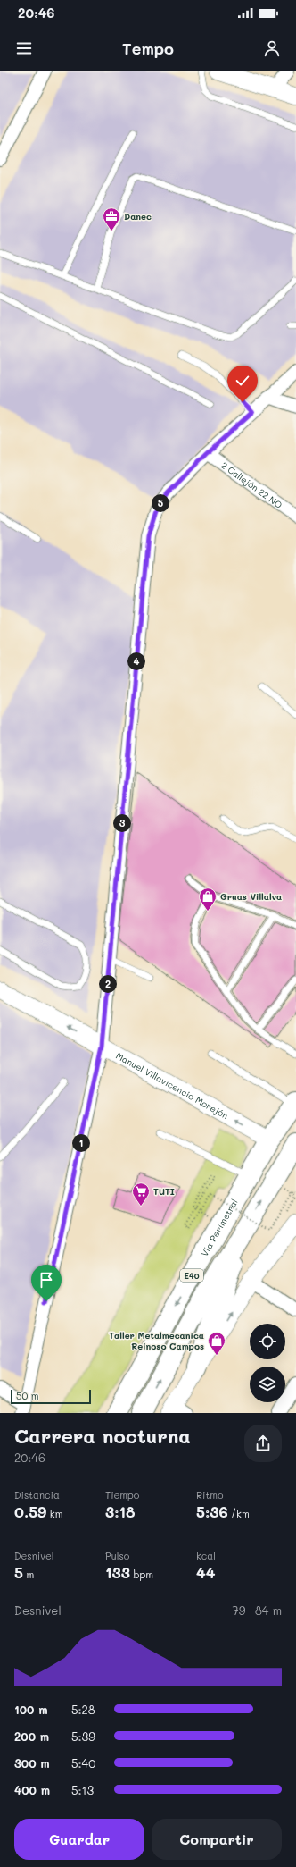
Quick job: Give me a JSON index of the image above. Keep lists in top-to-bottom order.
{
  "streets": {
    "highway": ["Vía Perimetral", "E40"],
    "street": ["2 Callejón 22 NO", "Manuel Villavicencio Morejón"]
  },
  "crossings": [
    ["Manuel Villavicencio Morejón", "Vía Perimetral"]
  ],
  "one_way": ["Manuel Villavicencio Morejón"],
  "places": {
    "office": ["Danec"],
    "shop": ["Gruas Villalva", "Taller Metalmecanica Reinoso Campos"],
    "supermarket": ["TUTI"]
  },
  "scale_bar": "50 m",
  "page": {
    "status": "20:46",
    "header": "Tempo",
    "pins": [
      "5",
      "4",
      "3",
      "2",
      "1"
    ],
    "scale": "50 m",
    "heading": ["Carrera nocturna", "20:46"],
    "stats": [
      ["Distancia", "0.59 km"],
      ["Tiempo", "3:18"],
      ["Ritmo", "5:36 /km"],
      ["Desnivel", "5 m"],
      ["Pulso", "133 bpm"],
      ["kcal", "44"]
    ],
    "chart": ["Desnivel", "79–84 m"],
    "list": [
      {
        "name": "100 m",
        "note": "5:28"
      },
      {
        "name": "200 m",
        "note": "5:39"
      },
      {
        "name": "300 m",
        "note": "5:40"
      },
      {
        "name": "400 m",
        "note": "5:13"
      }
    ],
    "buttons": ["Guardar", "Compartir"]
  }
}
